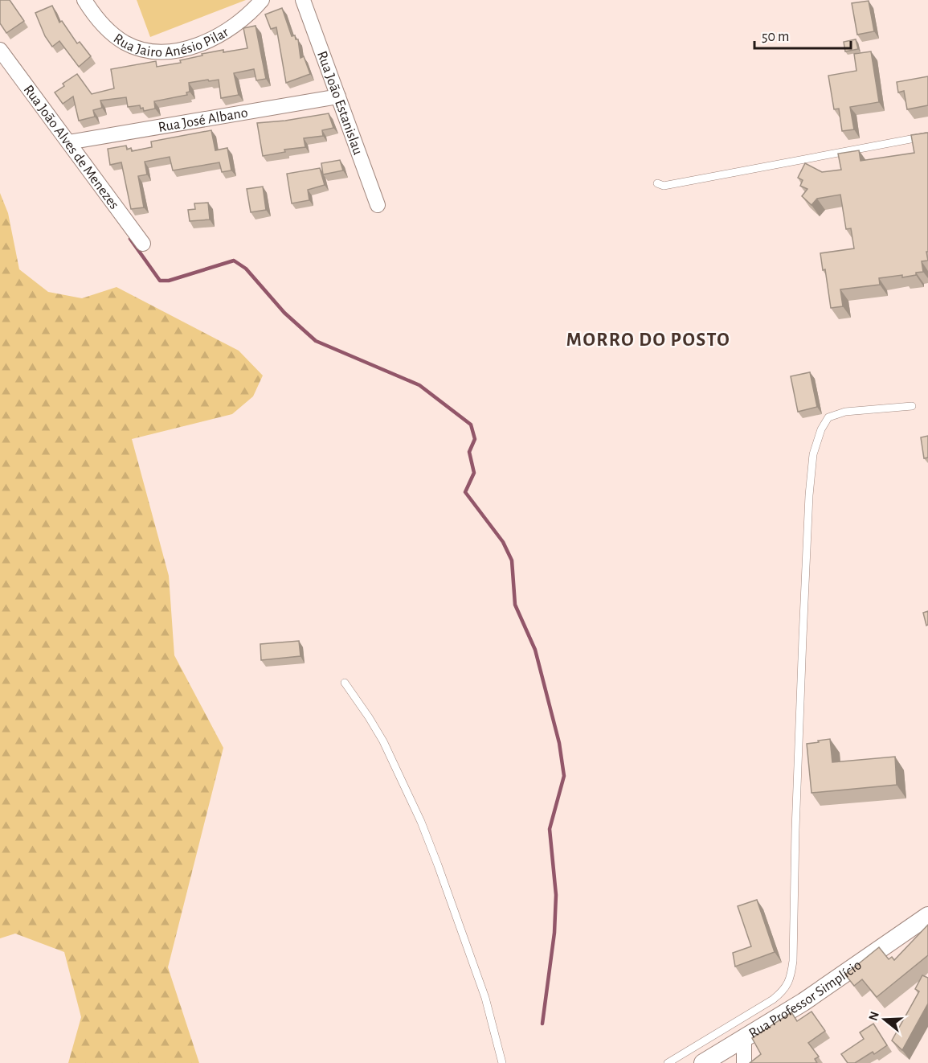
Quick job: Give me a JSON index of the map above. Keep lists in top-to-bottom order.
{
  "streets": {
    "street": [
      "Rua Jairo Anésio Pilar",
      "Rua João Estanislau",
      "Rua José Albano",
      "Rua João Alves de Menezes",
      "Rua Professor Simplício"
    ]
  },
  "crossings": [
    ["Rua João Estanislau", "Rua José Albano"],
    ["Rua José Albano", "Rua João Alves de Menezes"]
  ],
  "districts": ["MORRO DO POSTO"],
  "scale_bar": "50 m",
  "north": "left"
}
